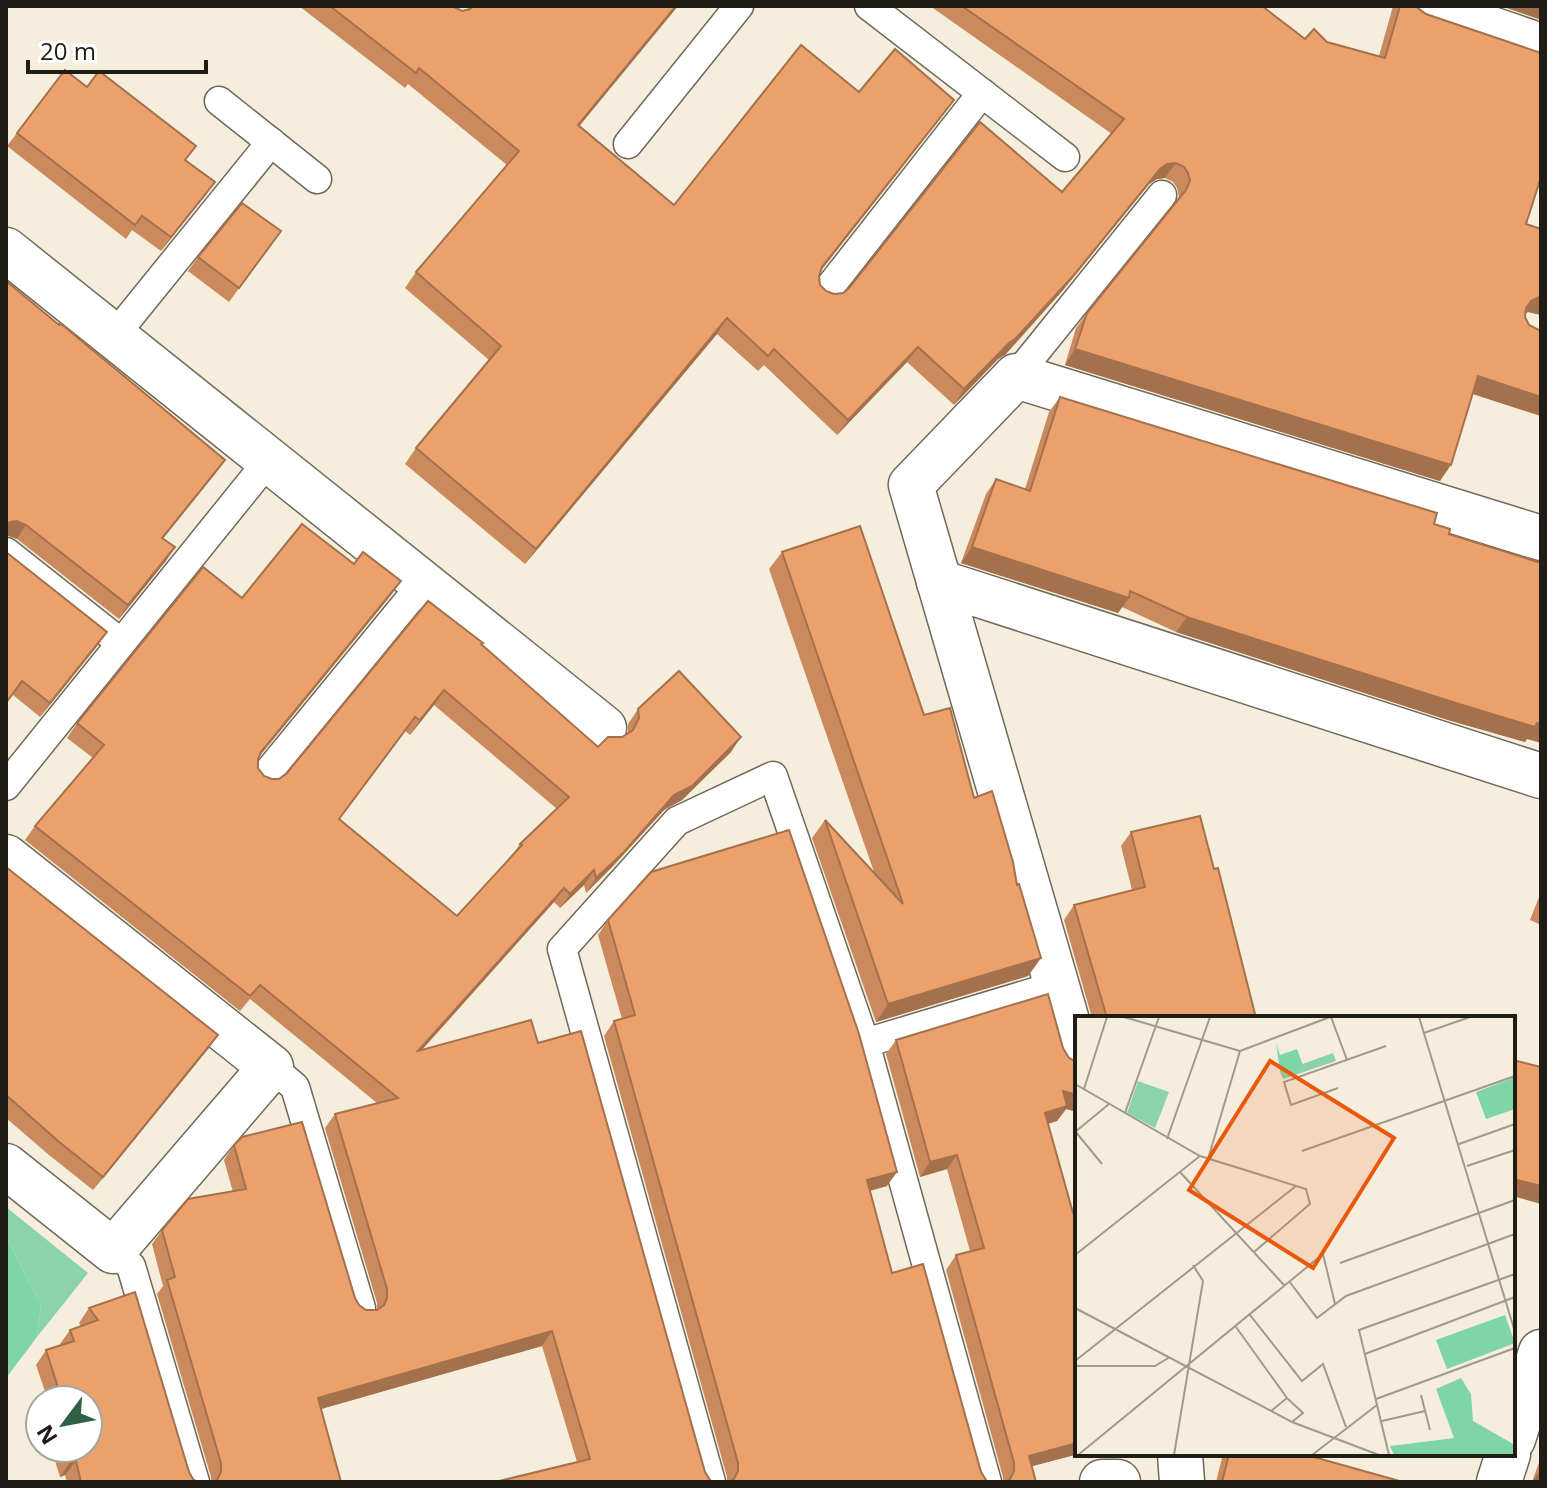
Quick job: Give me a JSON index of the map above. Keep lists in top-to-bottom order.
{
  "scale_bar": "20 m",
  "north": "bottom left"
}
